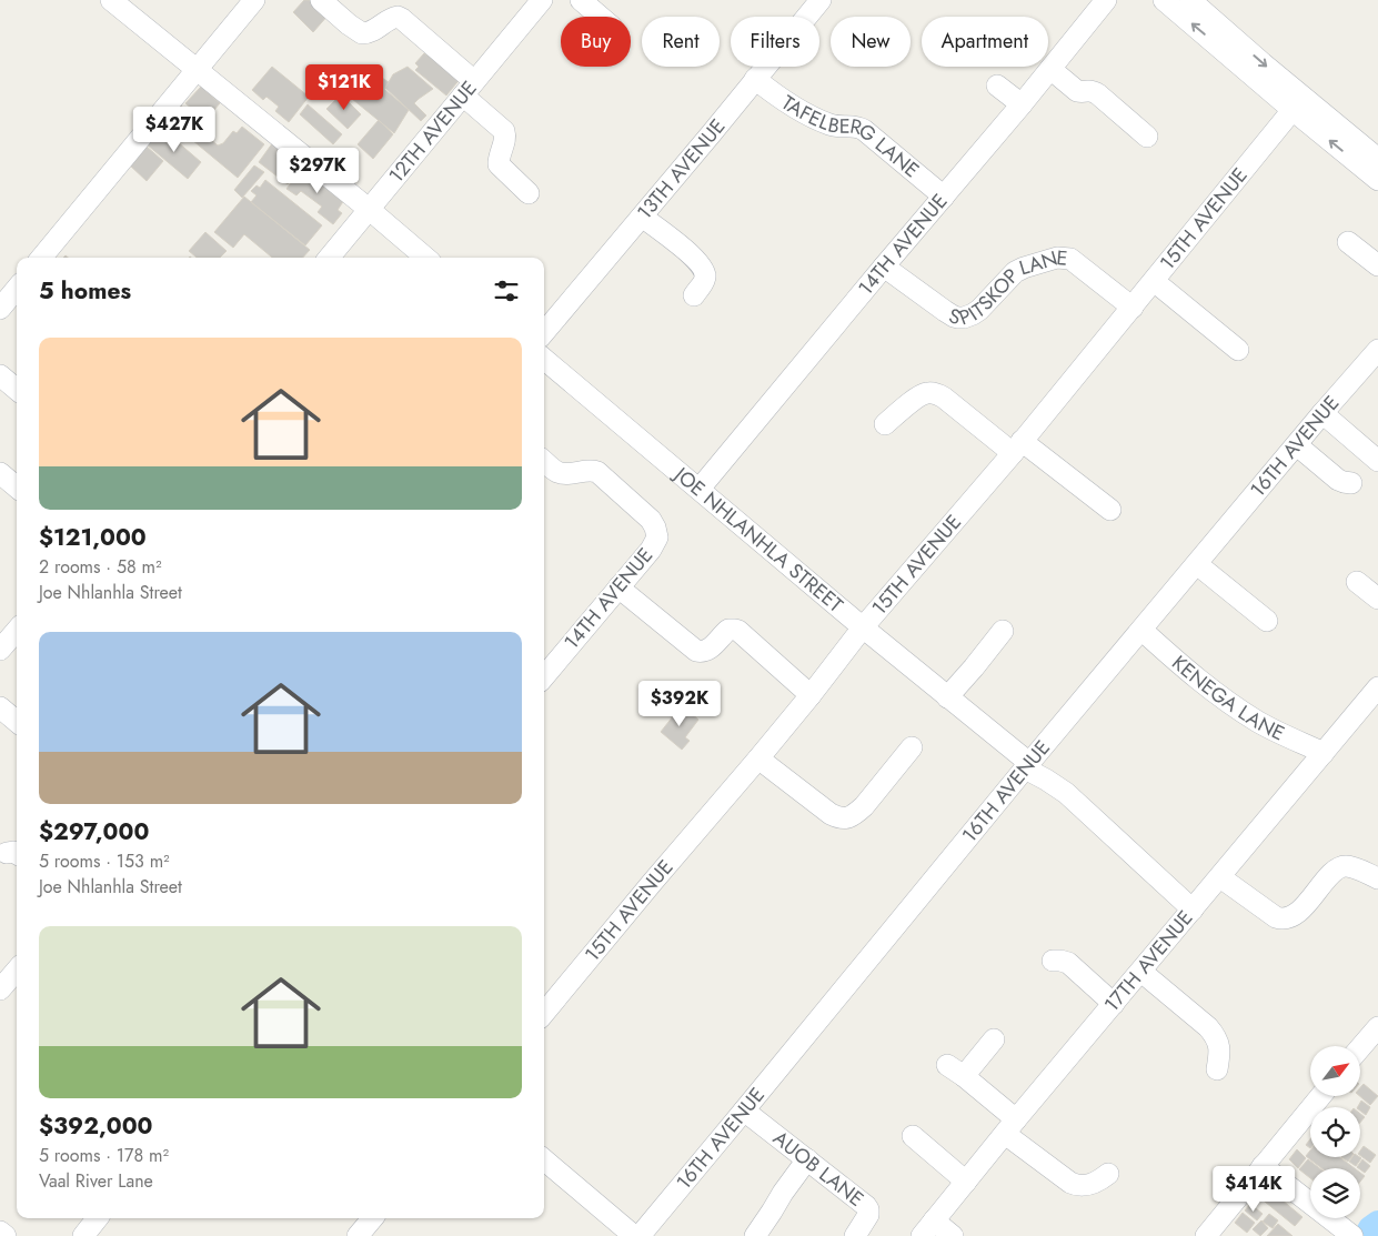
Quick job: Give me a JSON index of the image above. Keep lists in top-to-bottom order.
{
  "streets": {
    "street": [
      "12TH AVENUE",
      "TAFELBERG LANE",
      "13TH AVENUE",
      "15TH AVENUE",
      "14TH AVENUE",
      "SPITSKOP LANE",
      "16TH AVENUE",
      "JOE NHLANHLA STREET",
      "KENEGA LANE",
      "17TH AVENUE",
      "AUOB LANE"
    ]
  },
  "crossings": [
    ["TAFELBERG LANE", "13TH AVENUE"],
    ["TAFELBERG LANE", "14TH AVENUE"],
    ["15TH AVENUE", "SPITSKOP LANE"],
    ["15TH AVENUE", "JOE NHLANHLA STREET"],
    ["14TH AVENUE", "SPITSKOP LANE"],
    ["14TH AVENUE", "JOE NHLANHLA STREET"],
    ["16TH AVENUE", "JOE NHLANHLA STREET"],
    ["16TH AVENUE", "KENEGA LANE"],
    ["16TH AVENUE", "AUOB LANE"],
    ["JOE NHLANHLA STREET", "17TH AVENUE"],
    ["KENEGA LANE", "17TH AVENUE"]
  ],
  "north": "top right",
  "page": {
    "chip": [
      "Buy",
      "Rent",
      "Filters",
      "New",
      "Apartment"
    ],
    "price": [
      "$121K",
      "$427K",
      "$297K",
      "$392K",
      "$414K"
    ],
    "heading": "5 homes",
    "list": [
      {
        "name": "$121,000",
        "note": "2 rooms · 58 m² · Joe Nhlanhla Street"
      },
      {
        "name": "$297,000",
        "note": "5 rooms · 153 m² · Joe Nhlanhla Street"
      },
      {
        "name": "$392,000",
        "note": "5 rooms · 178 m² · Vaal River Lane"
      }
    ]
  }
}
